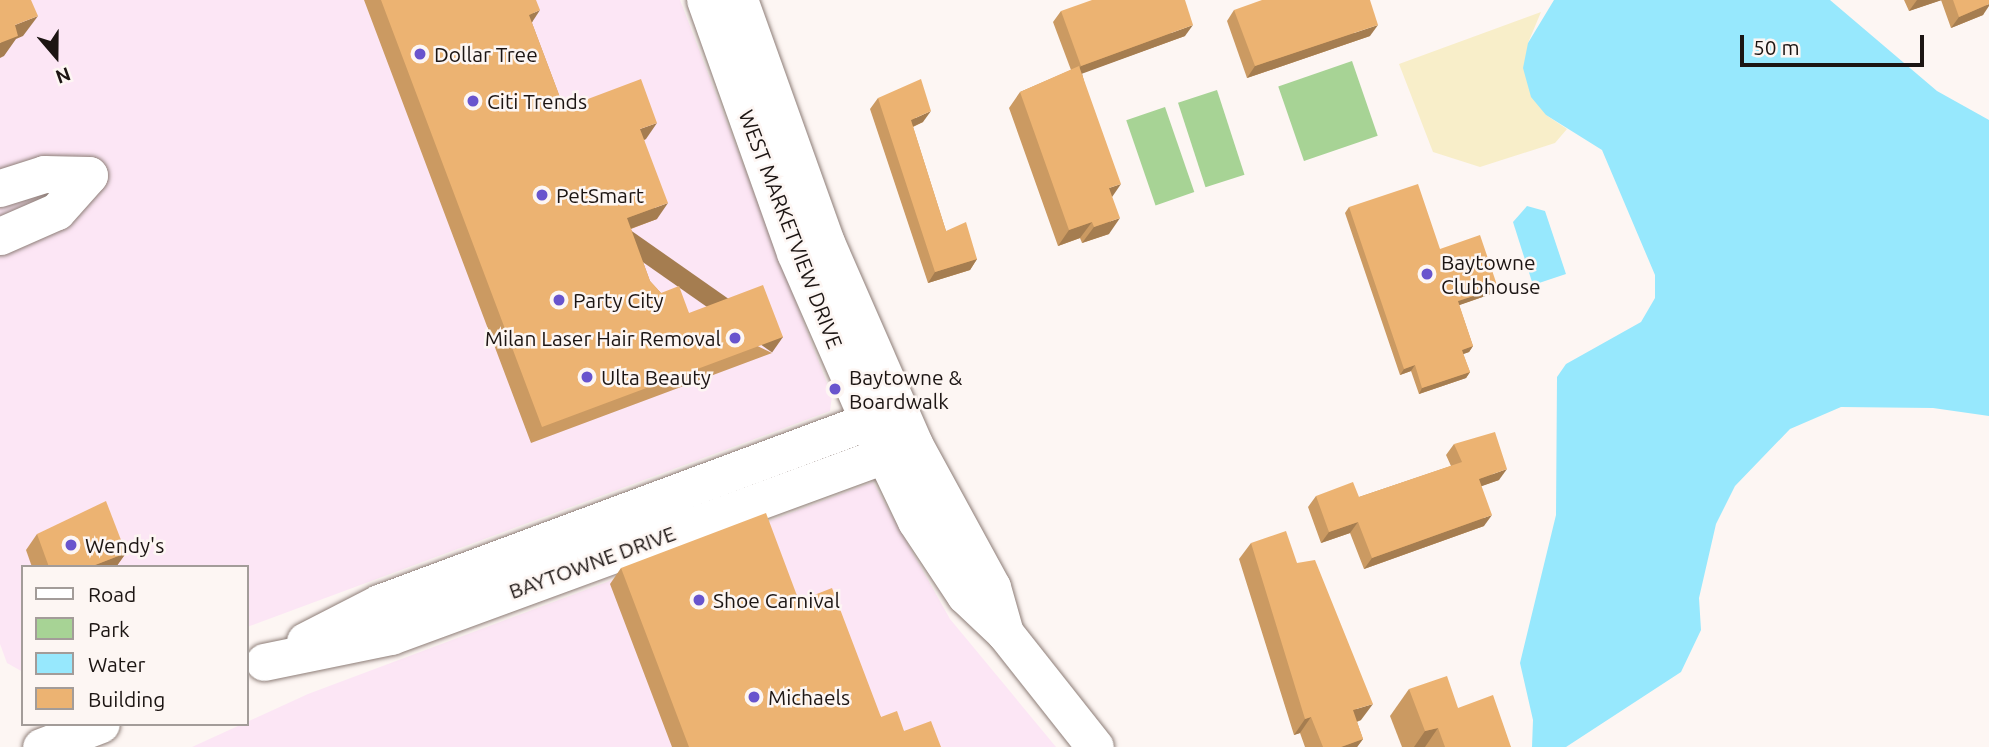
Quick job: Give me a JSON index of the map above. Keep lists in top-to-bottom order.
{
  "streets": {
    "main road": ["WEST MARKETVIEW DRIVE"],
    "street": ["BAYTOWNE DRIVE"]
  },
  "crossings": [
    ["WEST MARKETVIEW DRIVE", "BAYTOWNE DRIVE"]
  ],
  "places": [
    "Dollar Tree",
    "Citi Trends",
    "PetSmart",
    "Baytowne Clubhouse",
    "Party City",
    "Milan Laser Hair Removal",
    "Ulta Beauty",
    "Baytowne & Boardwalk",
    "Wendy's",
    "Shoe Carnival",
    "Michaels"
  ],
  "legend": [
    "Road",
    "Park",
    "Water",
    "Building"
  ],
  "scale_bar": "50 m",
  "north": "bottom"
}
